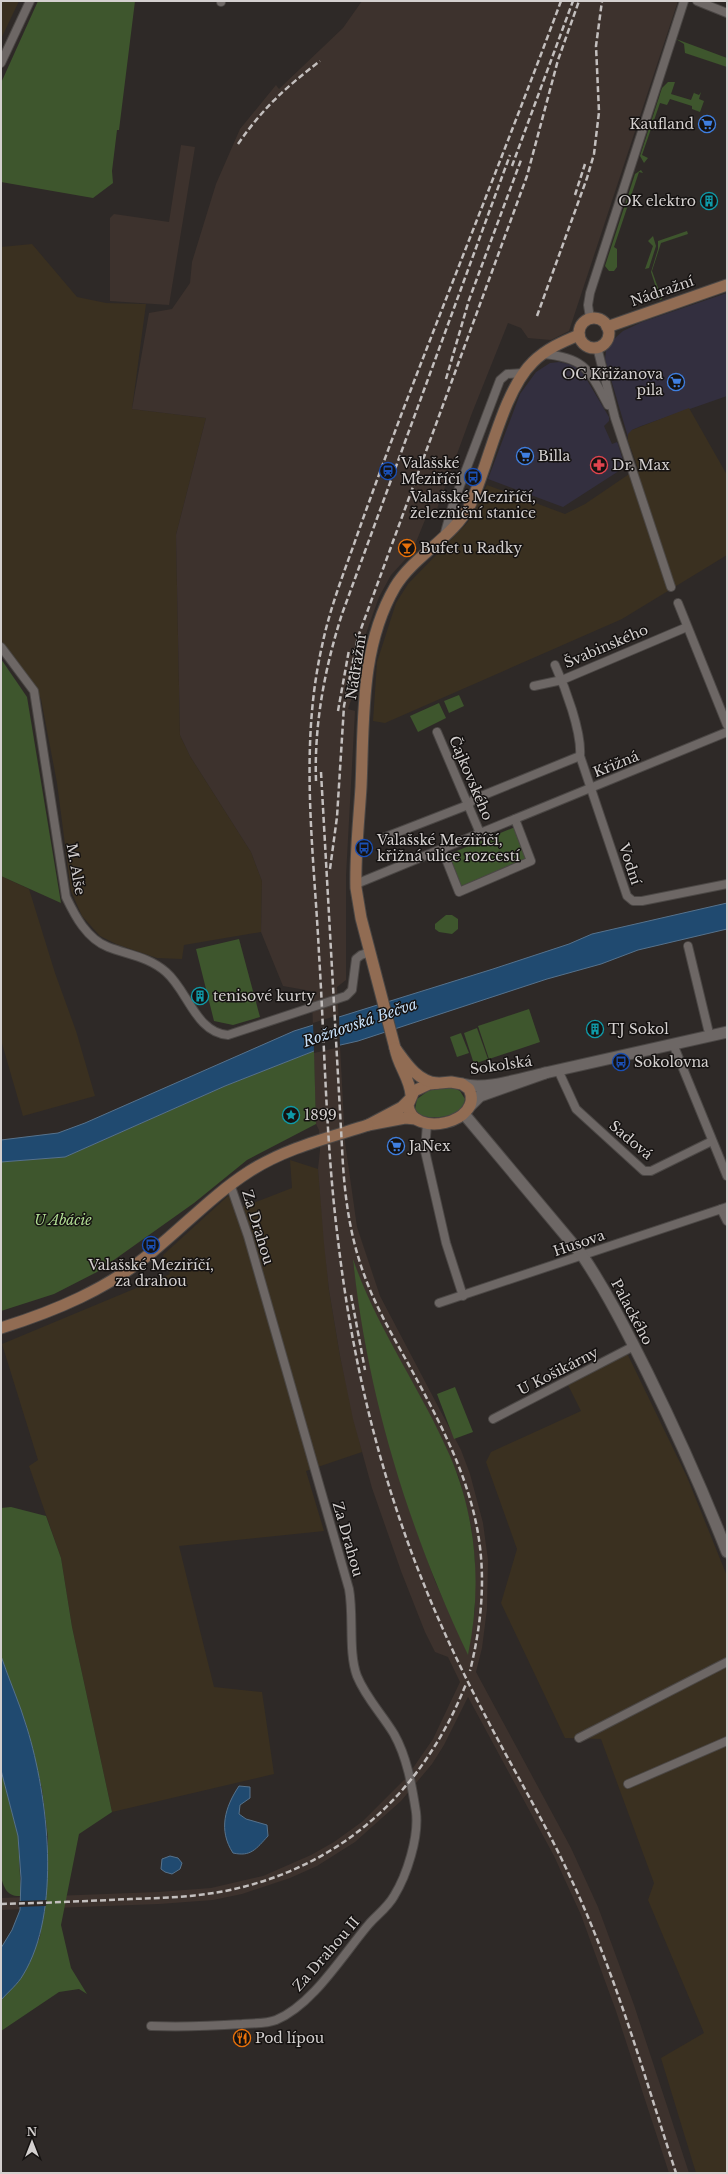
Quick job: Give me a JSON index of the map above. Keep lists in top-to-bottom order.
{
  "streets": {
    "main road": ["Nádražní", "Sokolská"],
    "street": [
      "Švabinského",
      "Křižná",
      "Čajkovského",
      "Vodní",
      "M. Alše",
      "Sadová",
      "Za Drahou",
      "Husova",
      "Palackého",
      "U Košikárny",
      "Za Drahou II"
    ]
  },
  "crossings": [
    ["Nádražní", "Křižná"],
    ["Nádražní", "M. Alše"],
    ["Nádražní", "Sokolská"],
    ["Nádražní", "Palackého"],
    ["Křižná", "Čajkovského"],
    ["Křižná", "Vodní"],
    ["Sokolská", "Sadová"],
    ["Sokolská", "Za Drahou"],
    ["Sokolská", "Palackého"],
    ["Za Drahou", "Za Drahou II"],
    ["Husova", "Palackého"],
    ["Palackého", "U Košikárny"]
  ],
  "water": ["Rožnovská Bečva"],
  "parks": ["U Abácie"],
  "places": {
    "supermarket": [
      "Kaufland",
      "OC Křižanova pila",
      "Billa",
      "JaNex"
    ],
    "building": ["OK elektro", "tenisové kurty", "TJ Sokol"],
    "pharmacy": ["Dr. Max"],
    "station": ["Valašské Meziříčí"],
    "bus stop": [
      "Valašské Meziříčí, železniční stanice",
      "Valašské Meziříčí, křižná ulice rozcestí",
      "Sokolovna",
      "Valašské Meziříčí, za drahou"
    ],
    "bar": ["Bufet u Radky"],
    "place": ["1899"],
    "restaurant": ["Pod lípou"]
  },
  "north": "top"
}
